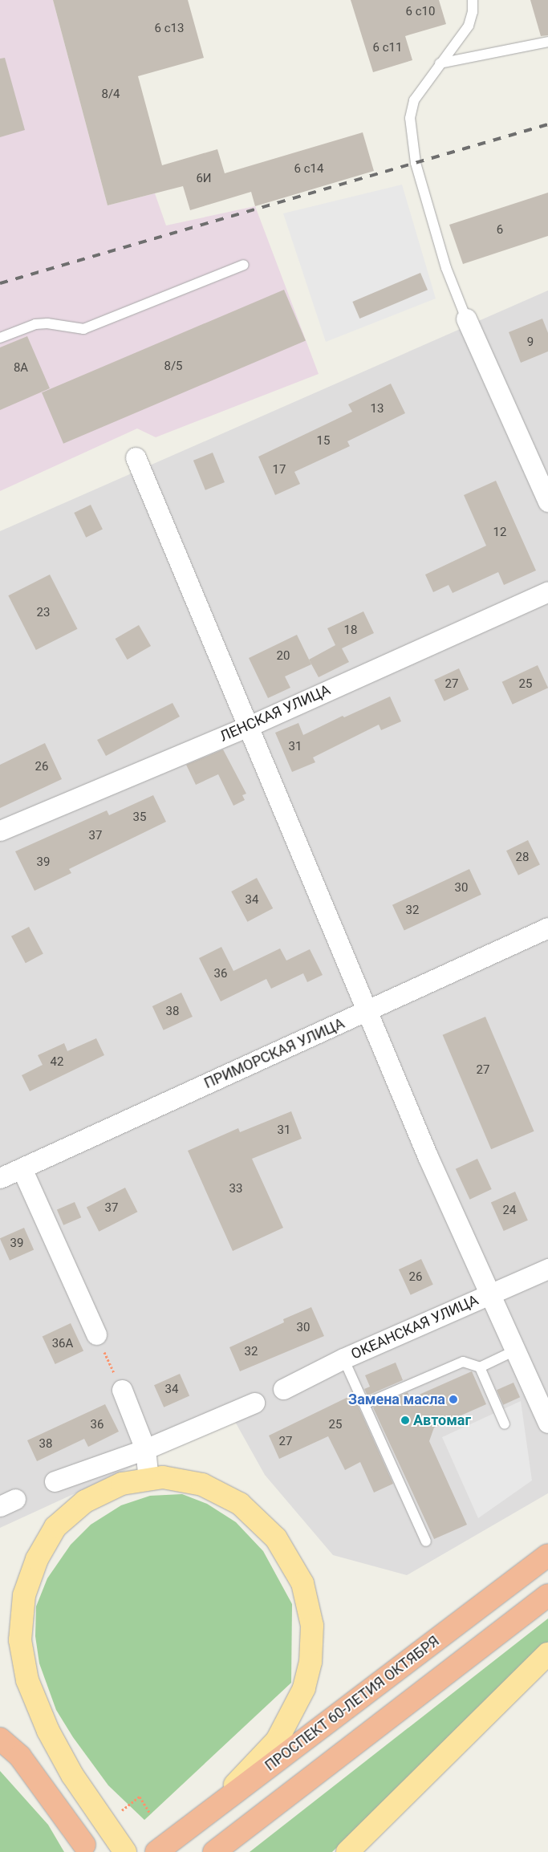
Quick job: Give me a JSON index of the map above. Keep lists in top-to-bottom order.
{
  "streets": {
    "highway": ["ПРОСПЕКТ 60-ЛЕТИЯ ОКТЯБРЯ"],
    "street": ["ЛЕНСКАЯ УЛИЦА", "ПРИМОРСКАЯ УЛИЦА", "ОКЕАНСКАЯ УЛИЦА"]
  },
  "places": ["Замена масла", "Автомаг"],
  "house_numbers": [
    "6 с10",
    "6 с13",
    "6 с11",
    "8/4",
    "6 с14",
    "6И",
    "6",
    "9",
    "8/5",
    "8А",
    "13",
    "15",
    "17",
    "12",
    "23",
    "18",
    "20",
    "27",
    "25",
    "31",
    "26",
    "35",
    "37",
    "28",
    "39",
    "30",
    "34",
    "32",
    "36",
    "38",
    "42",
    "27",
    "31",
    "33",
    "37",
    "24",
    "39",
    "26",
    "30",
    "36А",
    "32",
    "34",
    "36",
    "25",
    "27",
    "38"
  ]
}
